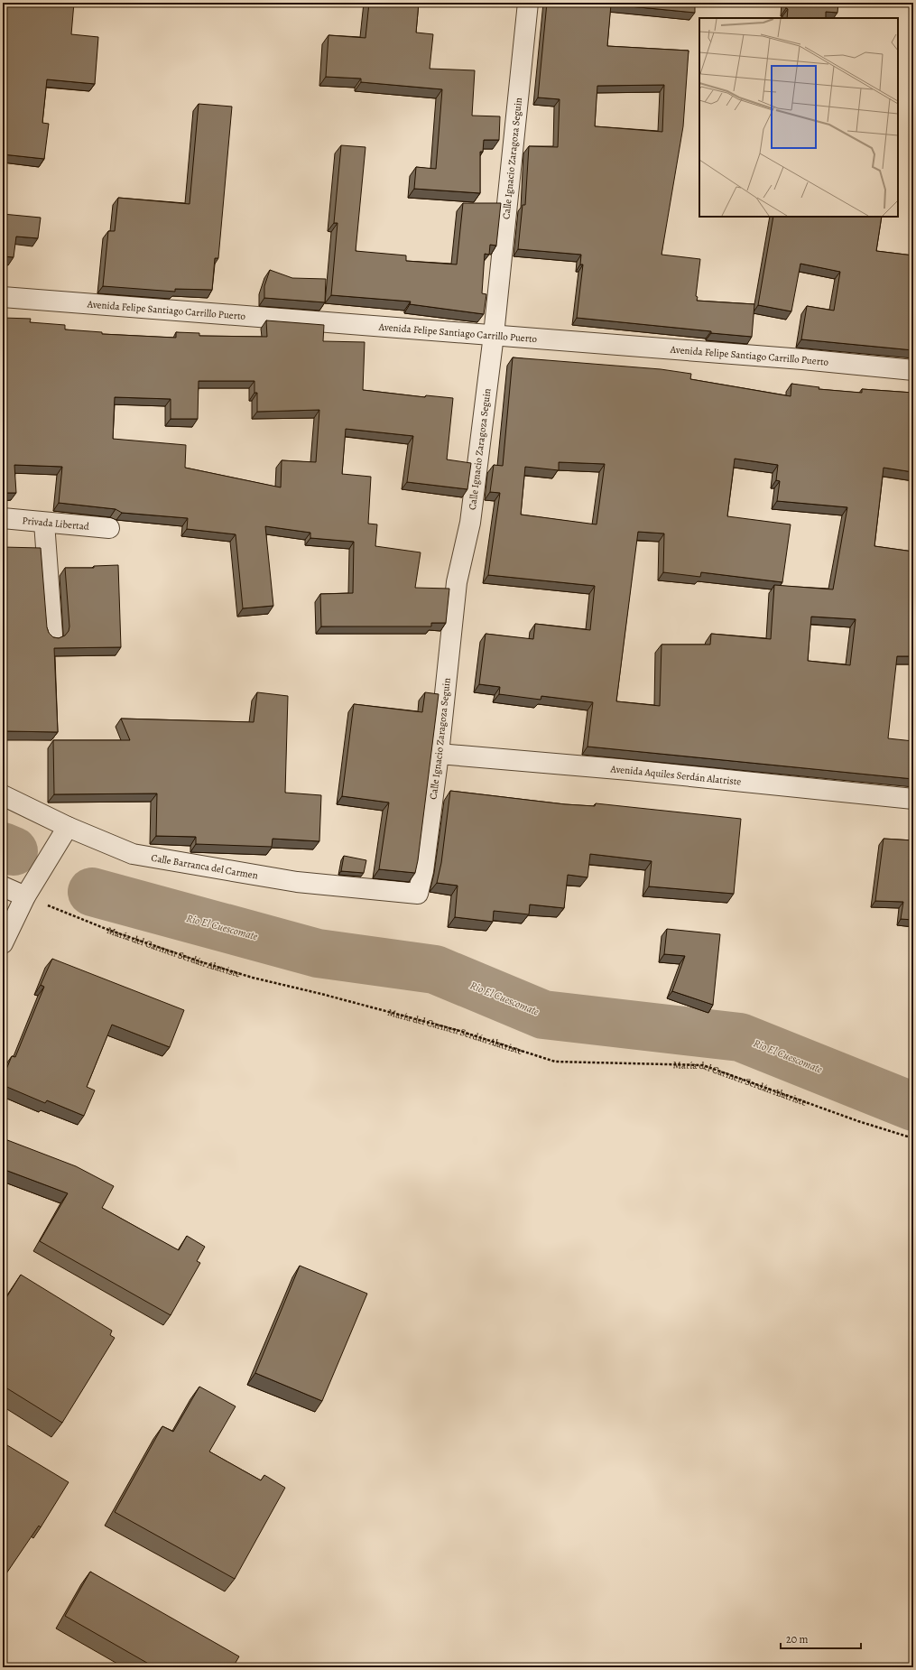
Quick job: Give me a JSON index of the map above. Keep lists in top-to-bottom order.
{
  "streets": {
    "street": [
      "Calle Ignacio Zaragoza Seguin",
      "Avenida Felipe Santiago Carrillo Puerto",
      "Privada Libertad",
      "Avenida Aquiles Serdán Alatriste",
      "Calle Barranca del Carmen"
    ],
    "path": ["María del Carmen Serdán Alatriste"]
  },
  "crossings": [
    ["Calle Ignacio Zaragoza Seguin", "Avenida Felipe Santiago Carrillo Puerto"],
    ["Calle Ignacio Zaragoza Seguin", "Avenida Aquiles Serdán Alatriste"],
    ["Calle Ignacio Zaragoza Seguin", "Calle Barranca del Carmen"]
  ],
  "water": ["Rio El Cuescomate"],
  "scale_bar": "20 m"
}
